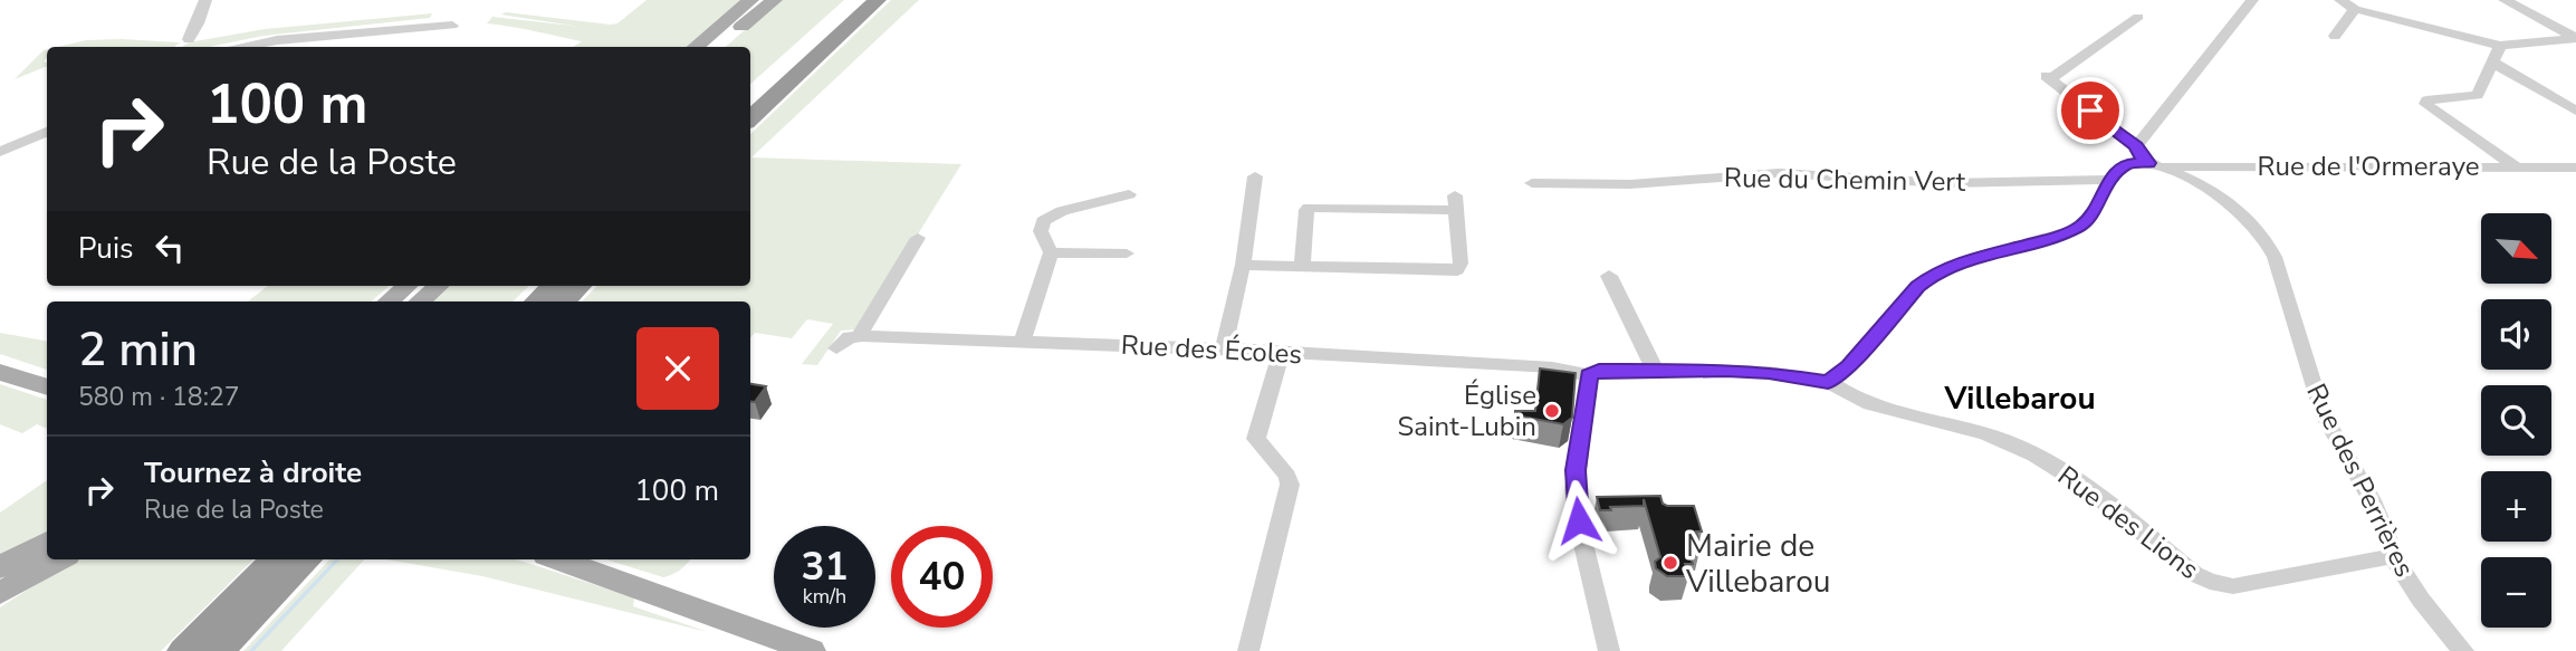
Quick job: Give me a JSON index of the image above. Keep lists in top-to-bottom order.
{
  "streets": {
    "street": [
      "Rue de l'Ormeraye",
      "Rue du Chemin Vert",
      "Rue des Écoles",
      "Rue des Perrières",
      "Rue des Lions"
    ]
  },
  "crossings": [
    ["Rue de l'Ormeraye", "Rue du Chemin Vert"],
    ["Rue de l'Ormeraye", "Rue des Perrières"],
    ["Rue des Perrières", "Rue des Lions"]
  ],
  "districts": ["Villebarou"],
  "places": ["Église Saint-Lubin", "Mairie de Villebarou"],
  "north": "bottom right",
  "page": {
    "turn": ["100 m", "Rue de la Poste"],
    "then": "Puis",
    "map_buttons": ["+", "−"],
    "heading": ["2 min", "580 m · 18:27"],
    "list": [
      {
        "name": "Tournez à droite",
        "note": "Rue de la Poste",
        "value": "100 m"
      }
    ],
    "speed": "31 km/h",
    "limit": "40"
  }
}
